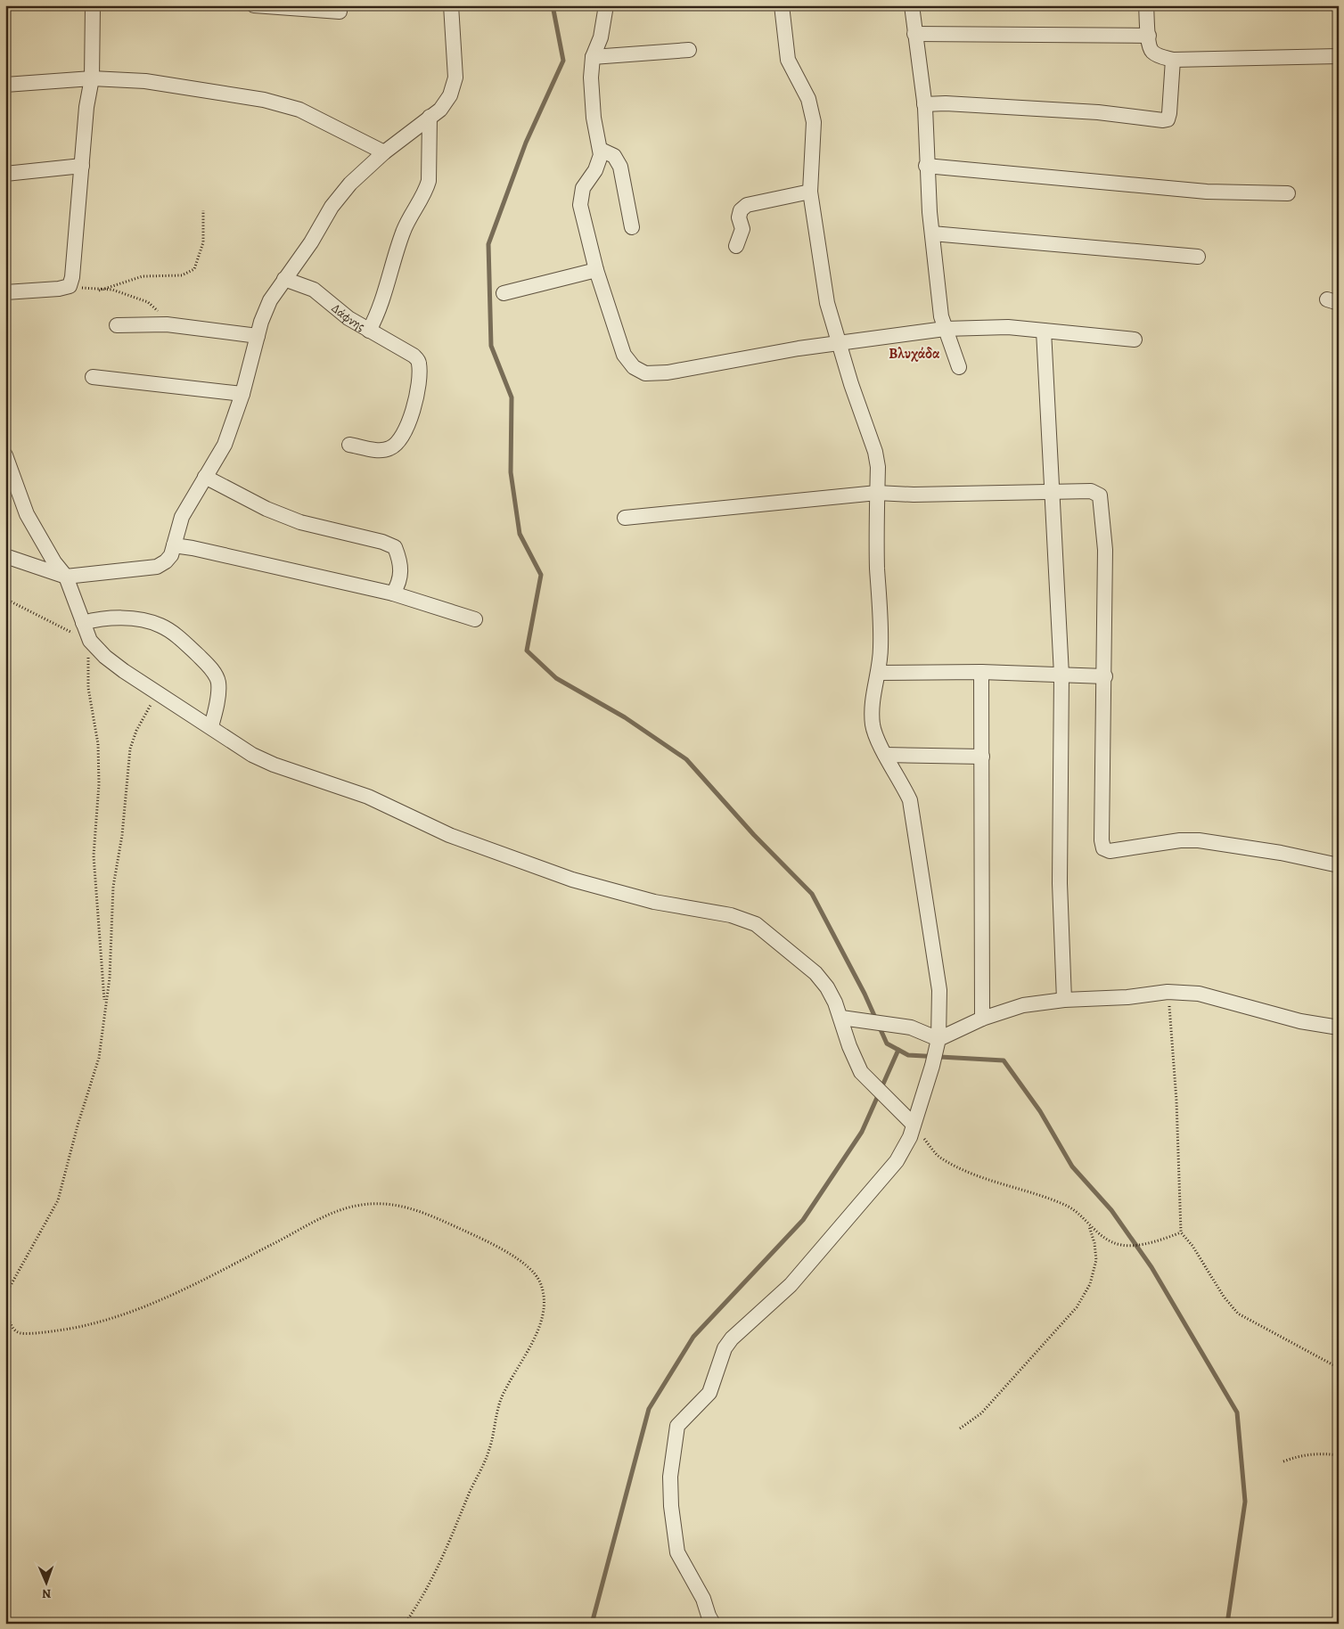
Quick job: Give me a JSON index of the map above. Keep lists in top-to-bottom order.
{
  "streets": {
    "street": ["Δάφνης"]
  },
  "districts": ["Βλυχάδα"],
  "north": "bottom"
}
